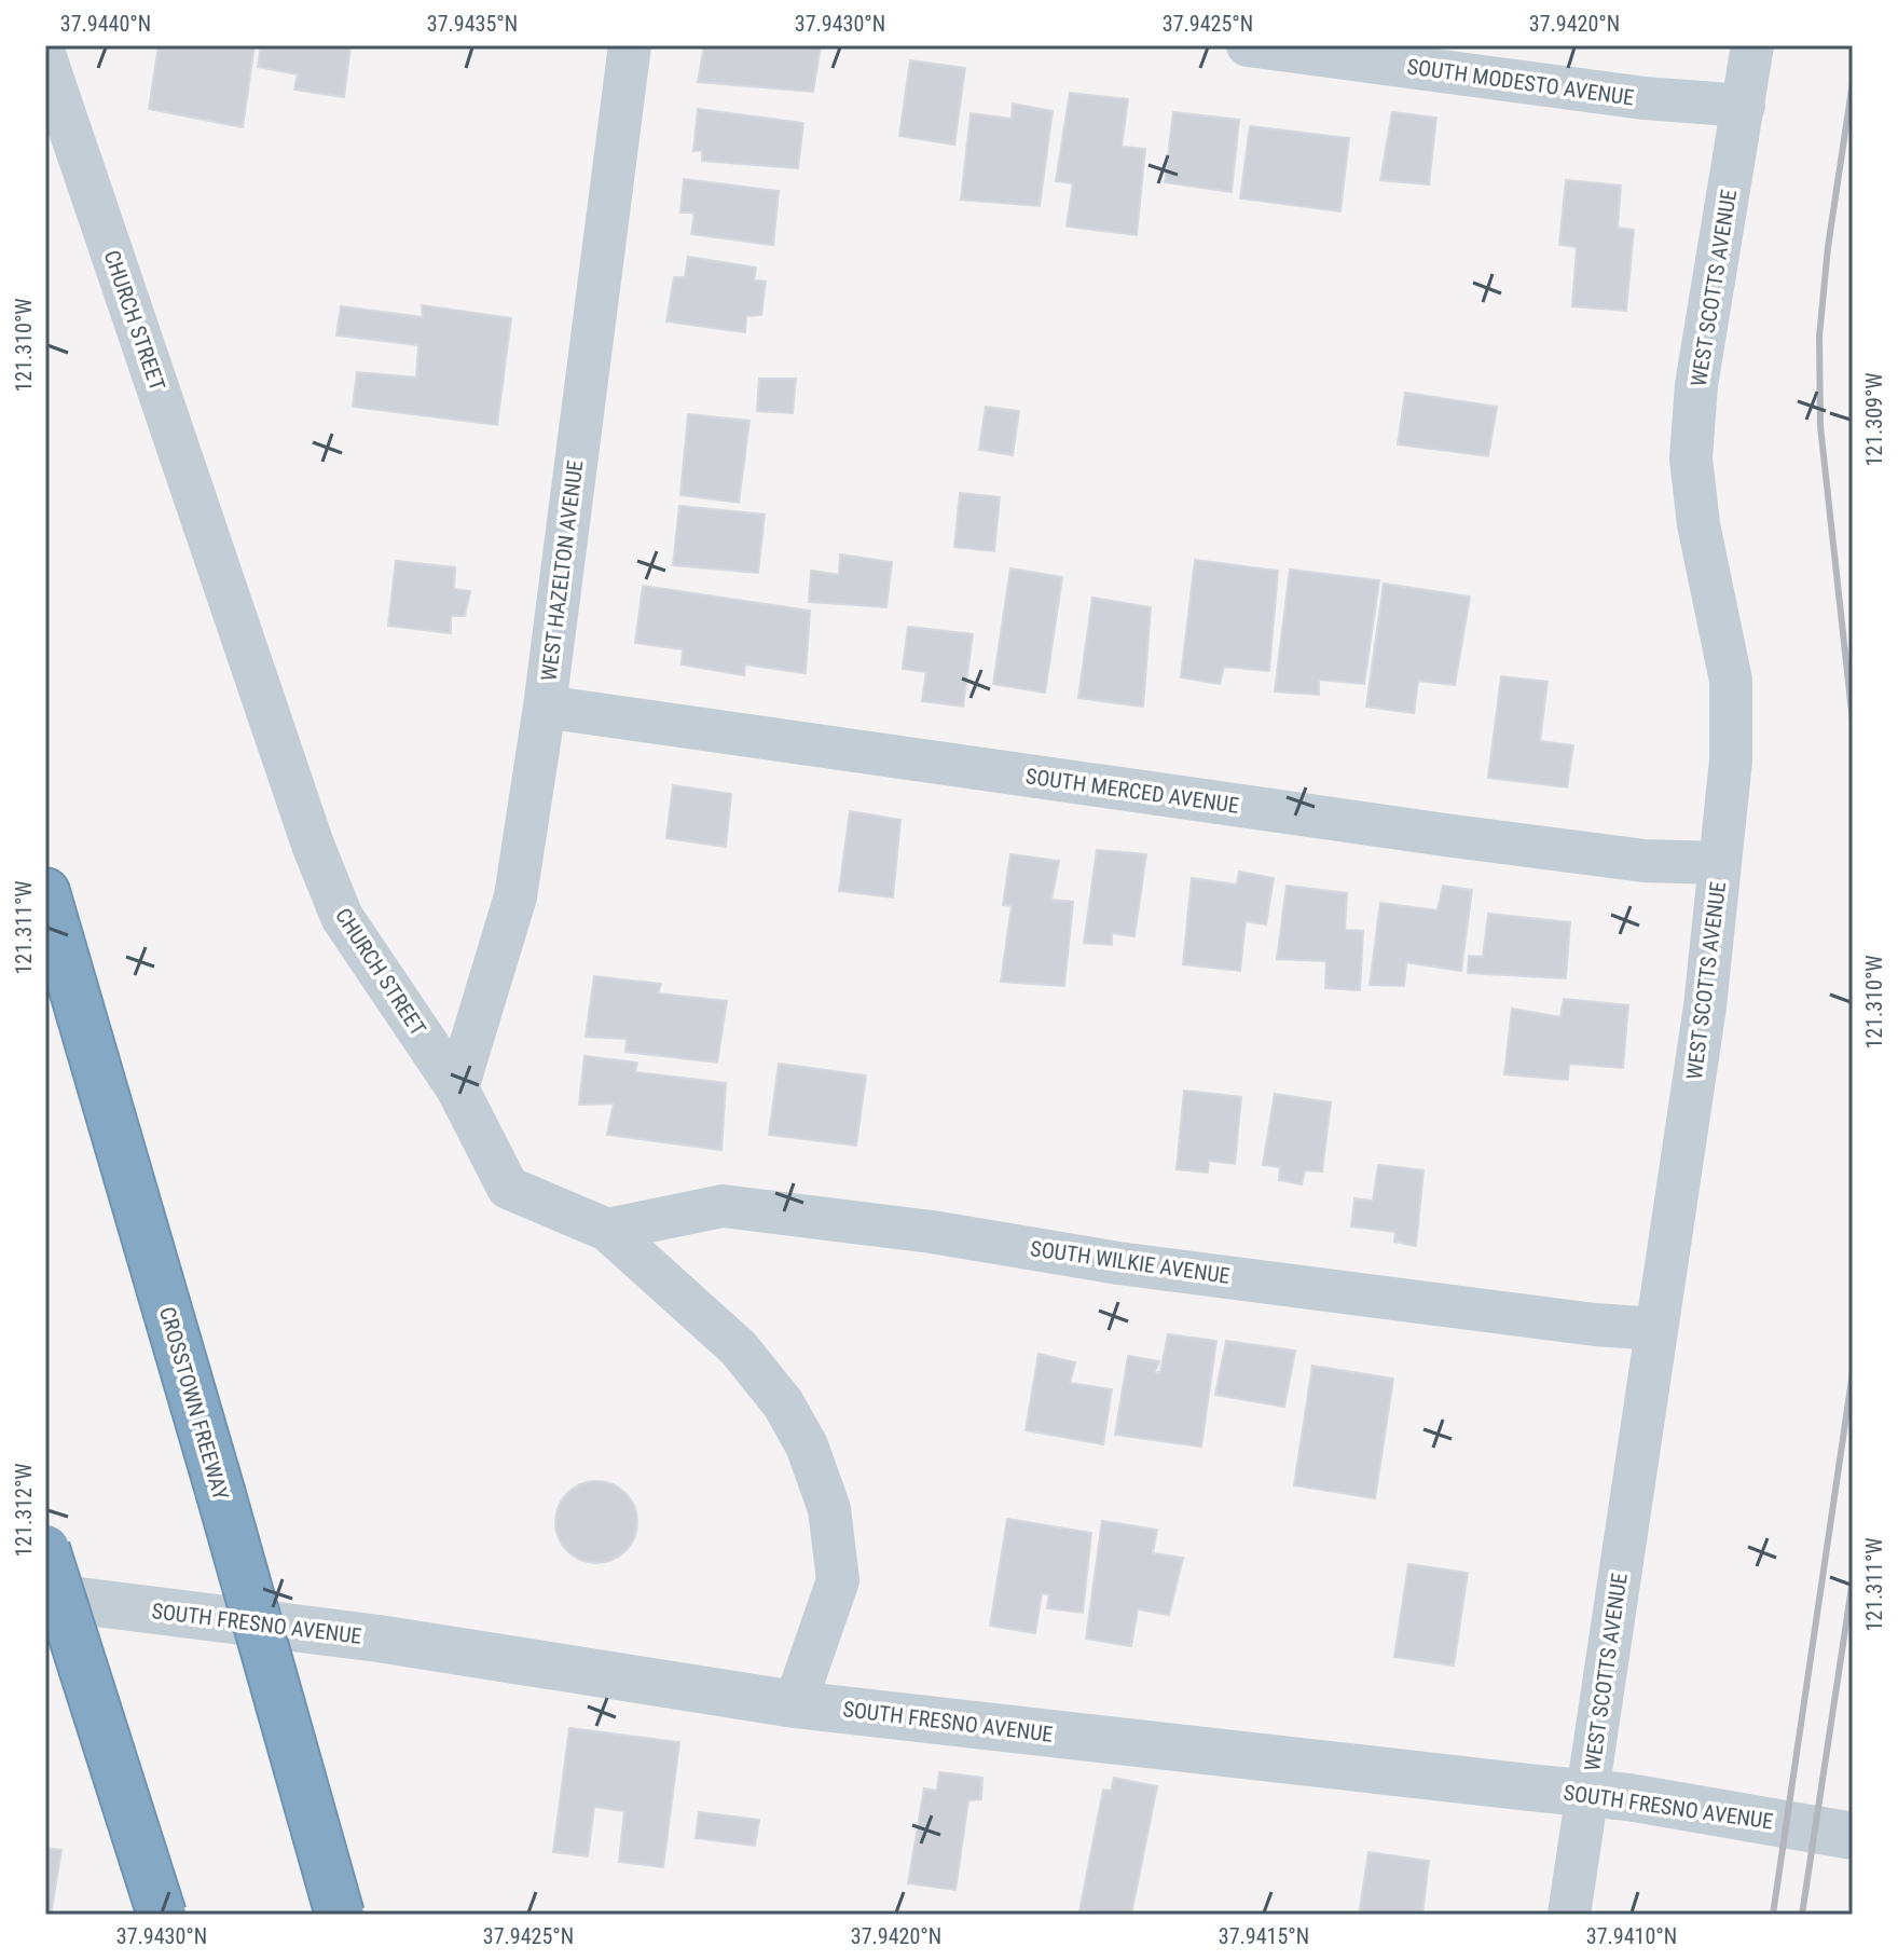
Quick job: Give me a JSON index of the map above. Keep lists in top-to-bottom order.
{
  "streets": {
    "highway": ["CROSSTOWN FREEWAY"],
    "street": [
      "SOUTH MODESTO AVENUE",
      "WEST SCOTTS AVENUE",
      "CHURCH STREET",
      "WEST HAZELTON AVENUE",
      "SOUTH MERCED AVENUE",
      "SOUTH WILKIE AVENUE",
      "SOUTH FRESNO AVENUE"
    ]
  },
  "crossings": [
    ["SOUTH MODESTO AVENUE", "WEST SCOTTS AVENUE"],
    ["WEST SCOTTS AVENUE", "SOUTH MERCED AVENUE"],
    ["WEST SCOTTS AVENUE", "SOUTH WILKIE AVENUE"],
    ["WEST SCOTTS AVENUE", "SOUTH FRESNO AVENUE"],
    ["CHURCH STREET", "WEST HAZELTON AVENUE"],
    ["CHURCH STREET", "SOUTH WILKIE AVENUE"],
    ["CHURCH STREET", "SOUTH FRESNO AVENUE"],
    ["WEST HAZELTON AVENUE", "SOUTH MERCED AVENUE"]
  ],
  "coordinates": [
    "37.9440°N",
    "37.9435°N",
    "37.9430°N",
    "37.9425°N",
    "37.9420°N",
    "121.310°W",
    "121.309°W",
    "121.311°W",
    "121.312°W",
    "37.9415°N",
    "37.9410°N"
  ]
}
